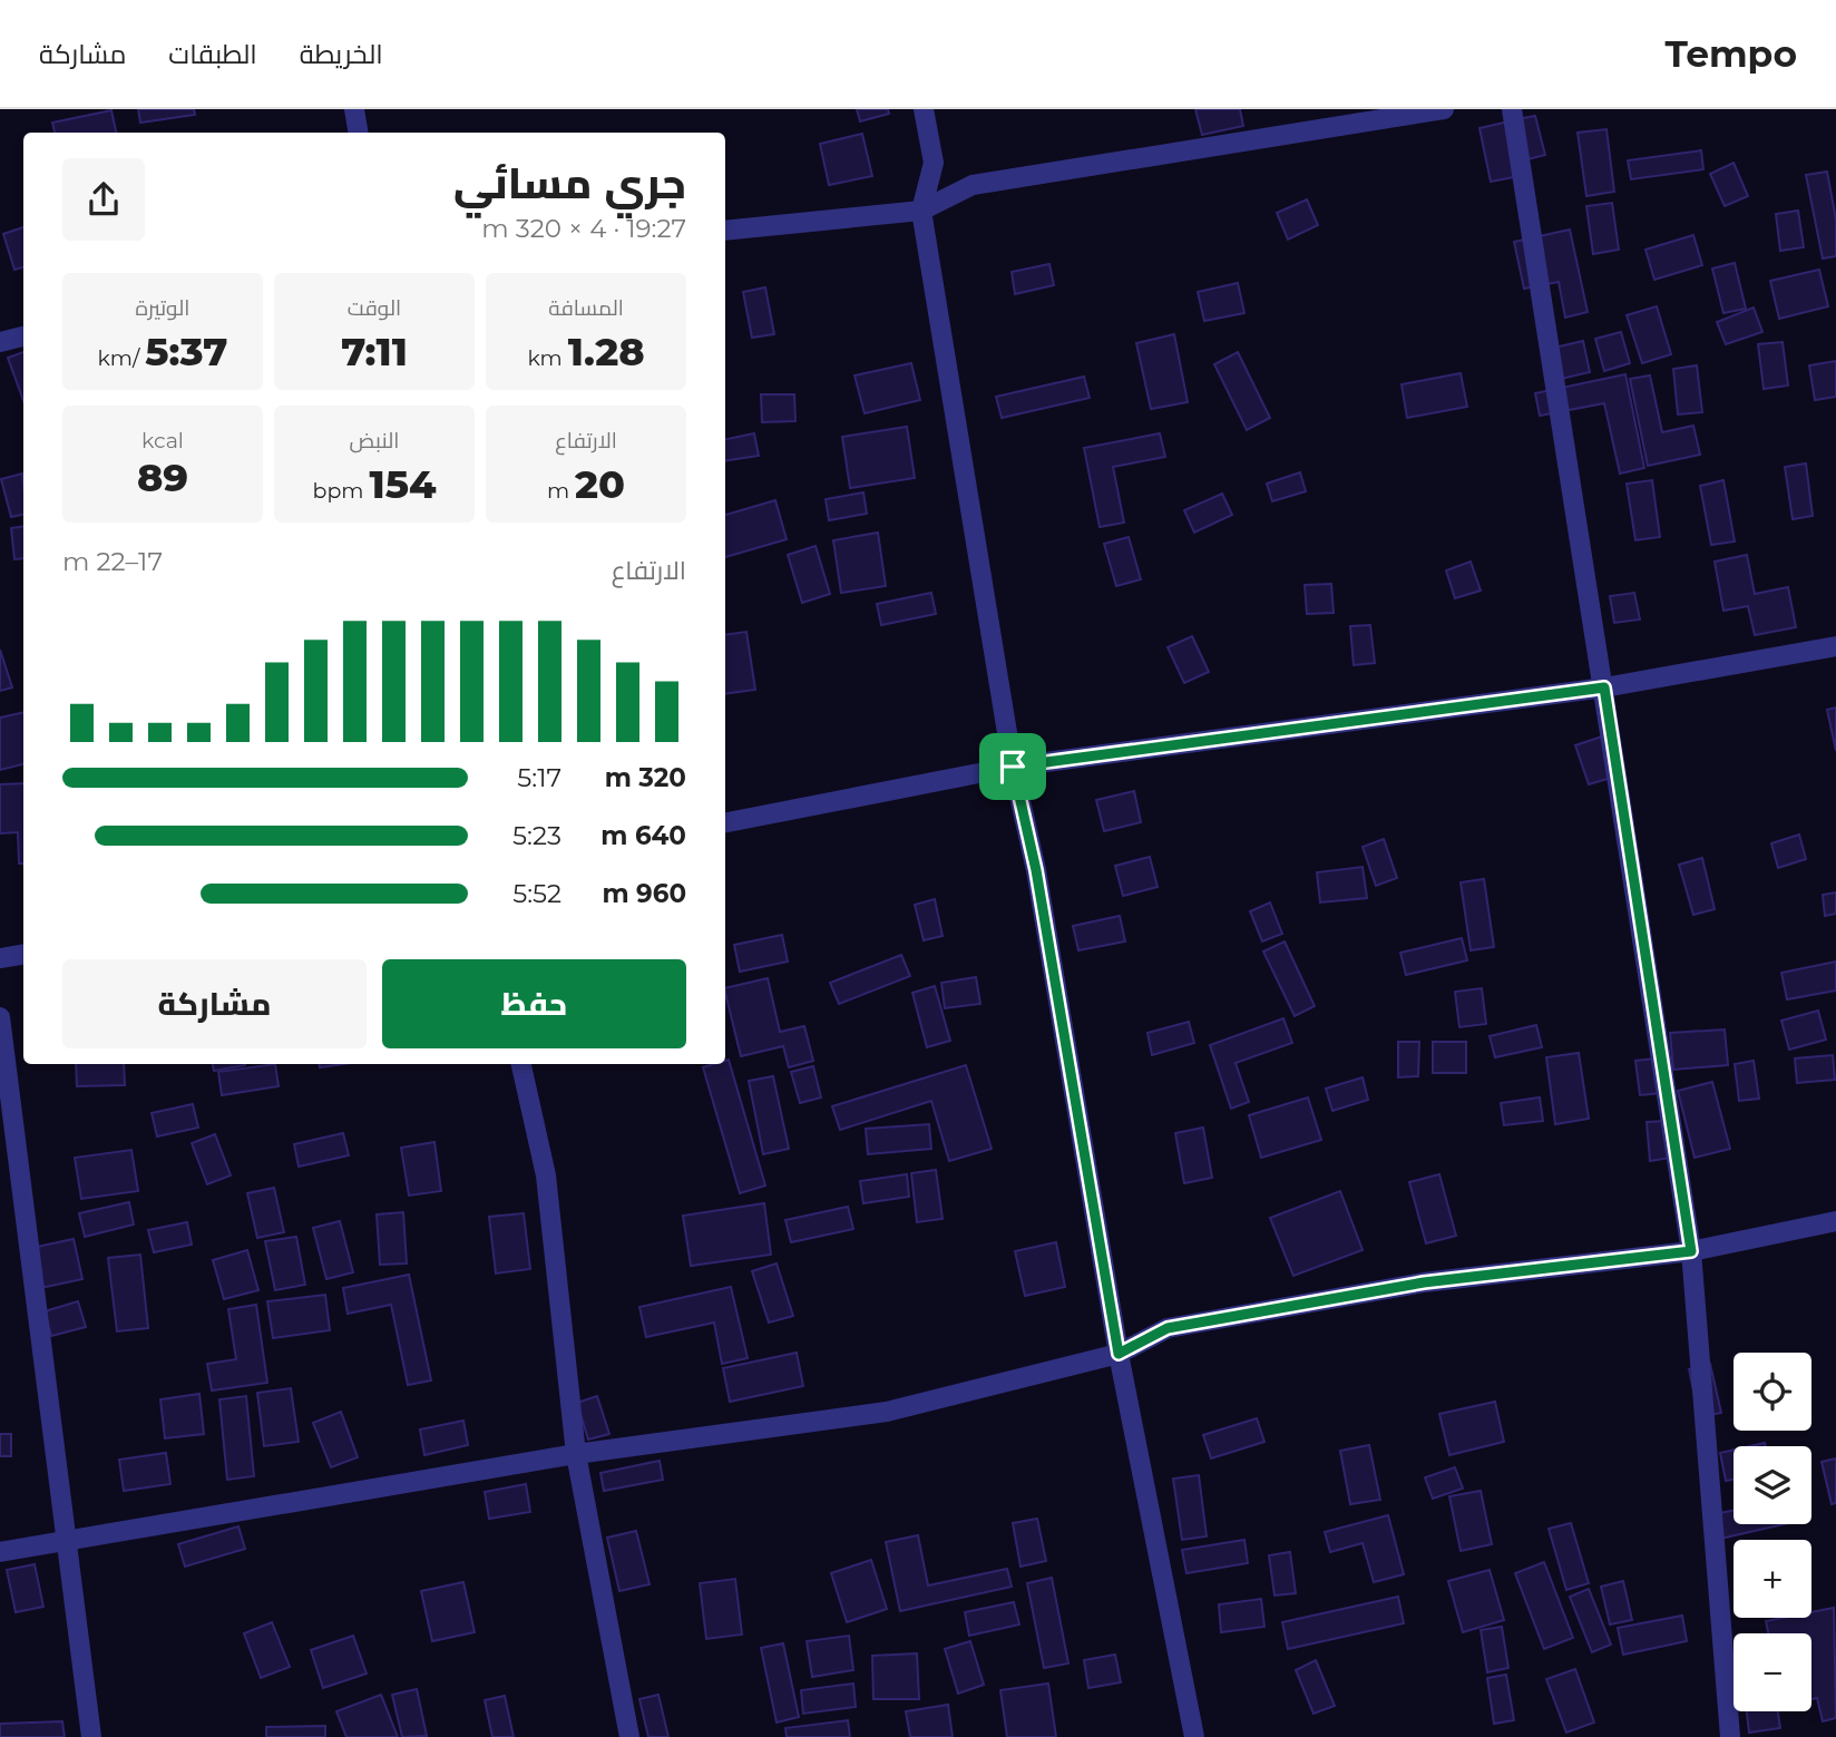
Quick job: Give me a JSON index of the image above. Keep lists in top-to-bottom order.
{
  "page": {
    "header": "Tempo",
    "nav": ["الخريطة", "الطبقات", "مشاركة"],
    "heading": ["جري مسائي", "19:27 · 4 × 320 m"],
    "stats": [
      ["المسافة", "1.28 km"],
      ["الوقت", "7:11"],
      ["الوتيرة", "5:37 /km"],
      ["الارتفاع", "20 m"],
      ["النبض", "154 bpm"],
      ["kcal", "89"]
    ],
    "chart": ["الارتفاع", "17–22 m"],
    "list": [
      {
        "name": "320 m",
        "note": "5:17"
      },
      {
        "name": "640 m",
        "note": "5:23"
      },
      {
        "name": "960 m",
        "note": "5:52"
      }
    ],
    "buttons": ["حفظ", "مشاركة"],
    "map_buttons": ["+", "−"]
  }
}
